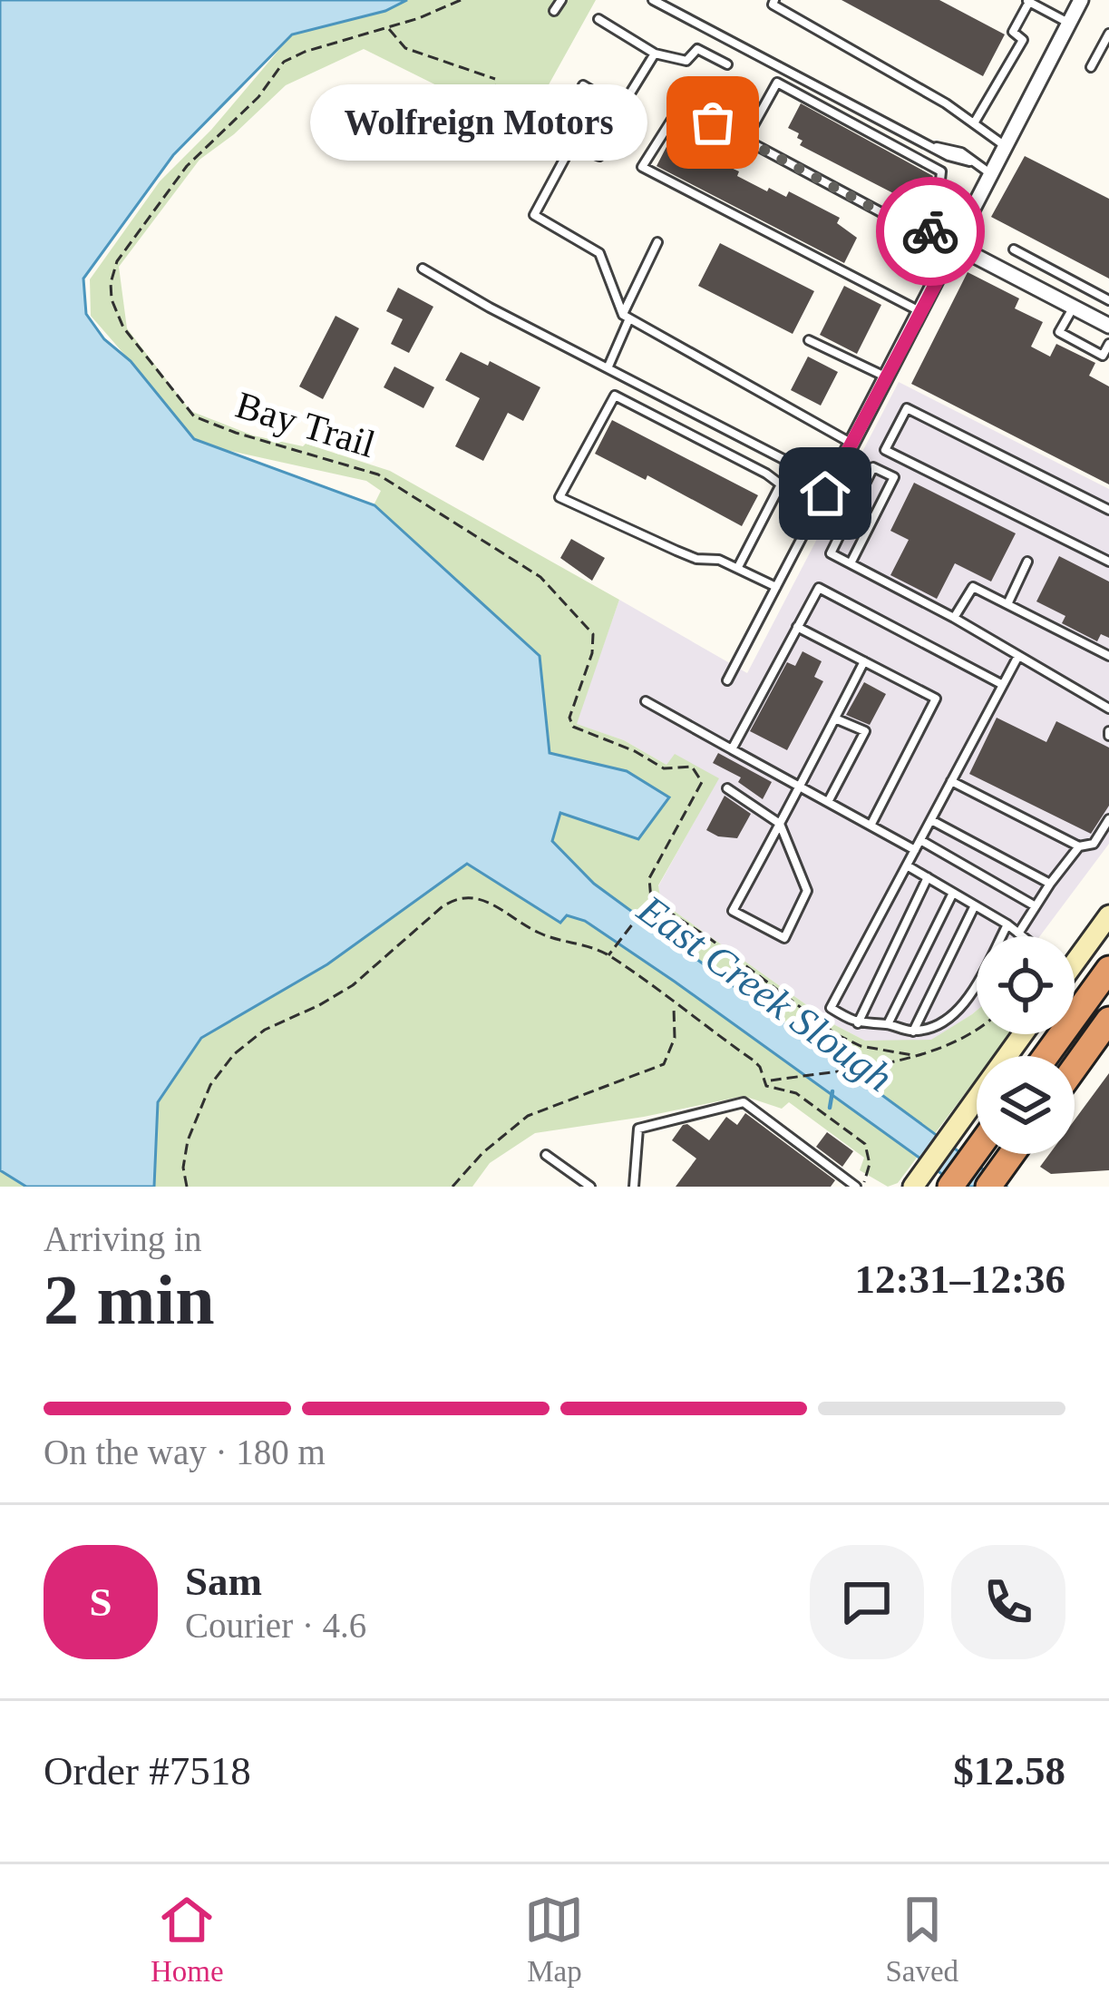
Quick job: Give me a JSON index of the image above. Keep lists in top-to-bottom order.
{
  "streets": {
    "path": ["Bay Trail"]
  },
  "water": ["East Creek Slough"],
  "places": ["Wolfreign Motors"],
  "page": {
    "bubble": "Wolfreign Motors",
    "heading": ["2 min", "Arriving in", "12:31–12:36"],
    "panel": [
      "Sam",
      "Courier · 4.6",
      "Order #7518",
      "$12.58"
    ],
    "bar": "On the way · 180 m",
    "round": "S",
    "tabs": ["Home", "Map", "Saved"]
  }
}
